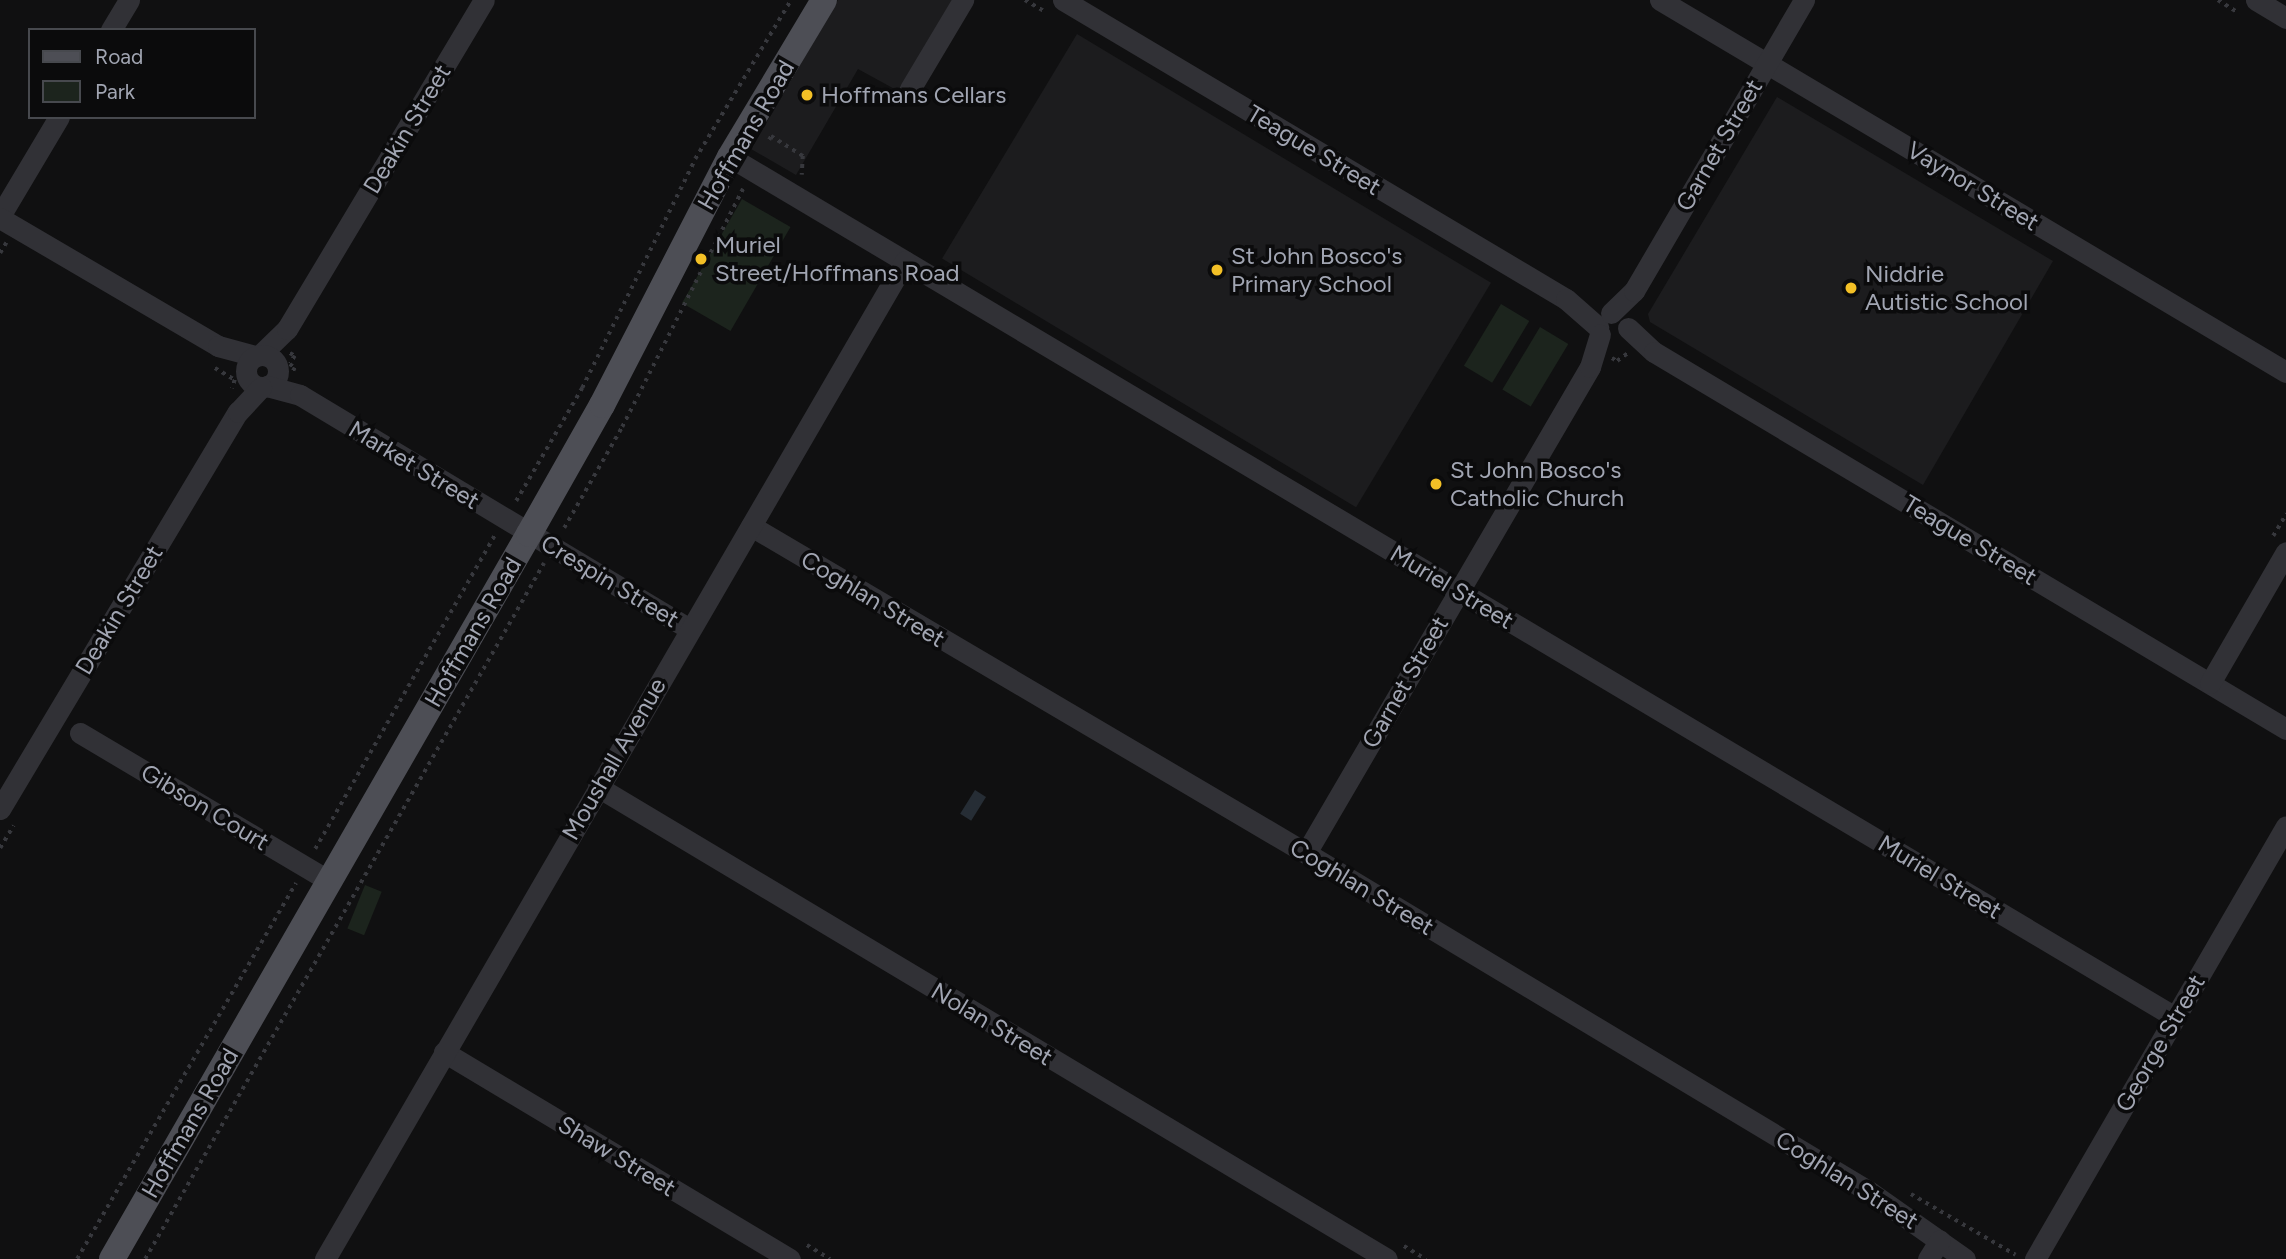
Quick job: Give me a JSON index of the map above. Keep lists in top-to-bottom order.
{
  "streets": {
    "main road": ["Hoffmans Road"],
    "street": [
      "Deakin Street",
      "Garnet Street",
      "Teague Street",
      "Vaynor Street",
      "Market Street",
      "Crespin Street",
      "Muriel Street",
      "Coghlan Street",
      "Moushall Avenue",
      "Gibson Court",
      "Nolan Street",
      "George Street",
      "Shaw Street"
    ]
  },
  "crossings": [
    ["Deakin Street", "Market Street"],
    ["Hoffmans Road", "Market Street"],
    ["Hoffmans Road", "Crespin Street"],
    ["Hoffmans Road", "Muriel Street"],
    ["Hoffmans Road", "Gibson Court"],
    ["Garnet Street", "Teague Street"],
    ["Garnet Street", "Vaynor Street"],
    ["Garnet Street", "Muriel Street"],
    ["Garnet Street", "Coghlan Street"],
    ["Market Street", "Crespin Street"],
    ["Crespin Street", "Moushall Avenue"],
    ["Muriel Street", "Moushall Avenue"],
    ["Muriel Street", "George Street"],
    ["Coghlan Street", "Moushall Avenue"],
    ["Moushall Avenue", "Nolan Street"],
    ["Moushall Avenue", "Shaw Street"]
  ],
  "places": [
    "Hoffmans Cellars",
    "Muriel Street/Hoffmans Road",
    "St John Bosco's Primary School",
    "Niddrie Autistic School",
    "St John Bosco's Catholic Church"
  ],
  "legend": ["Road", "Park"]
}
